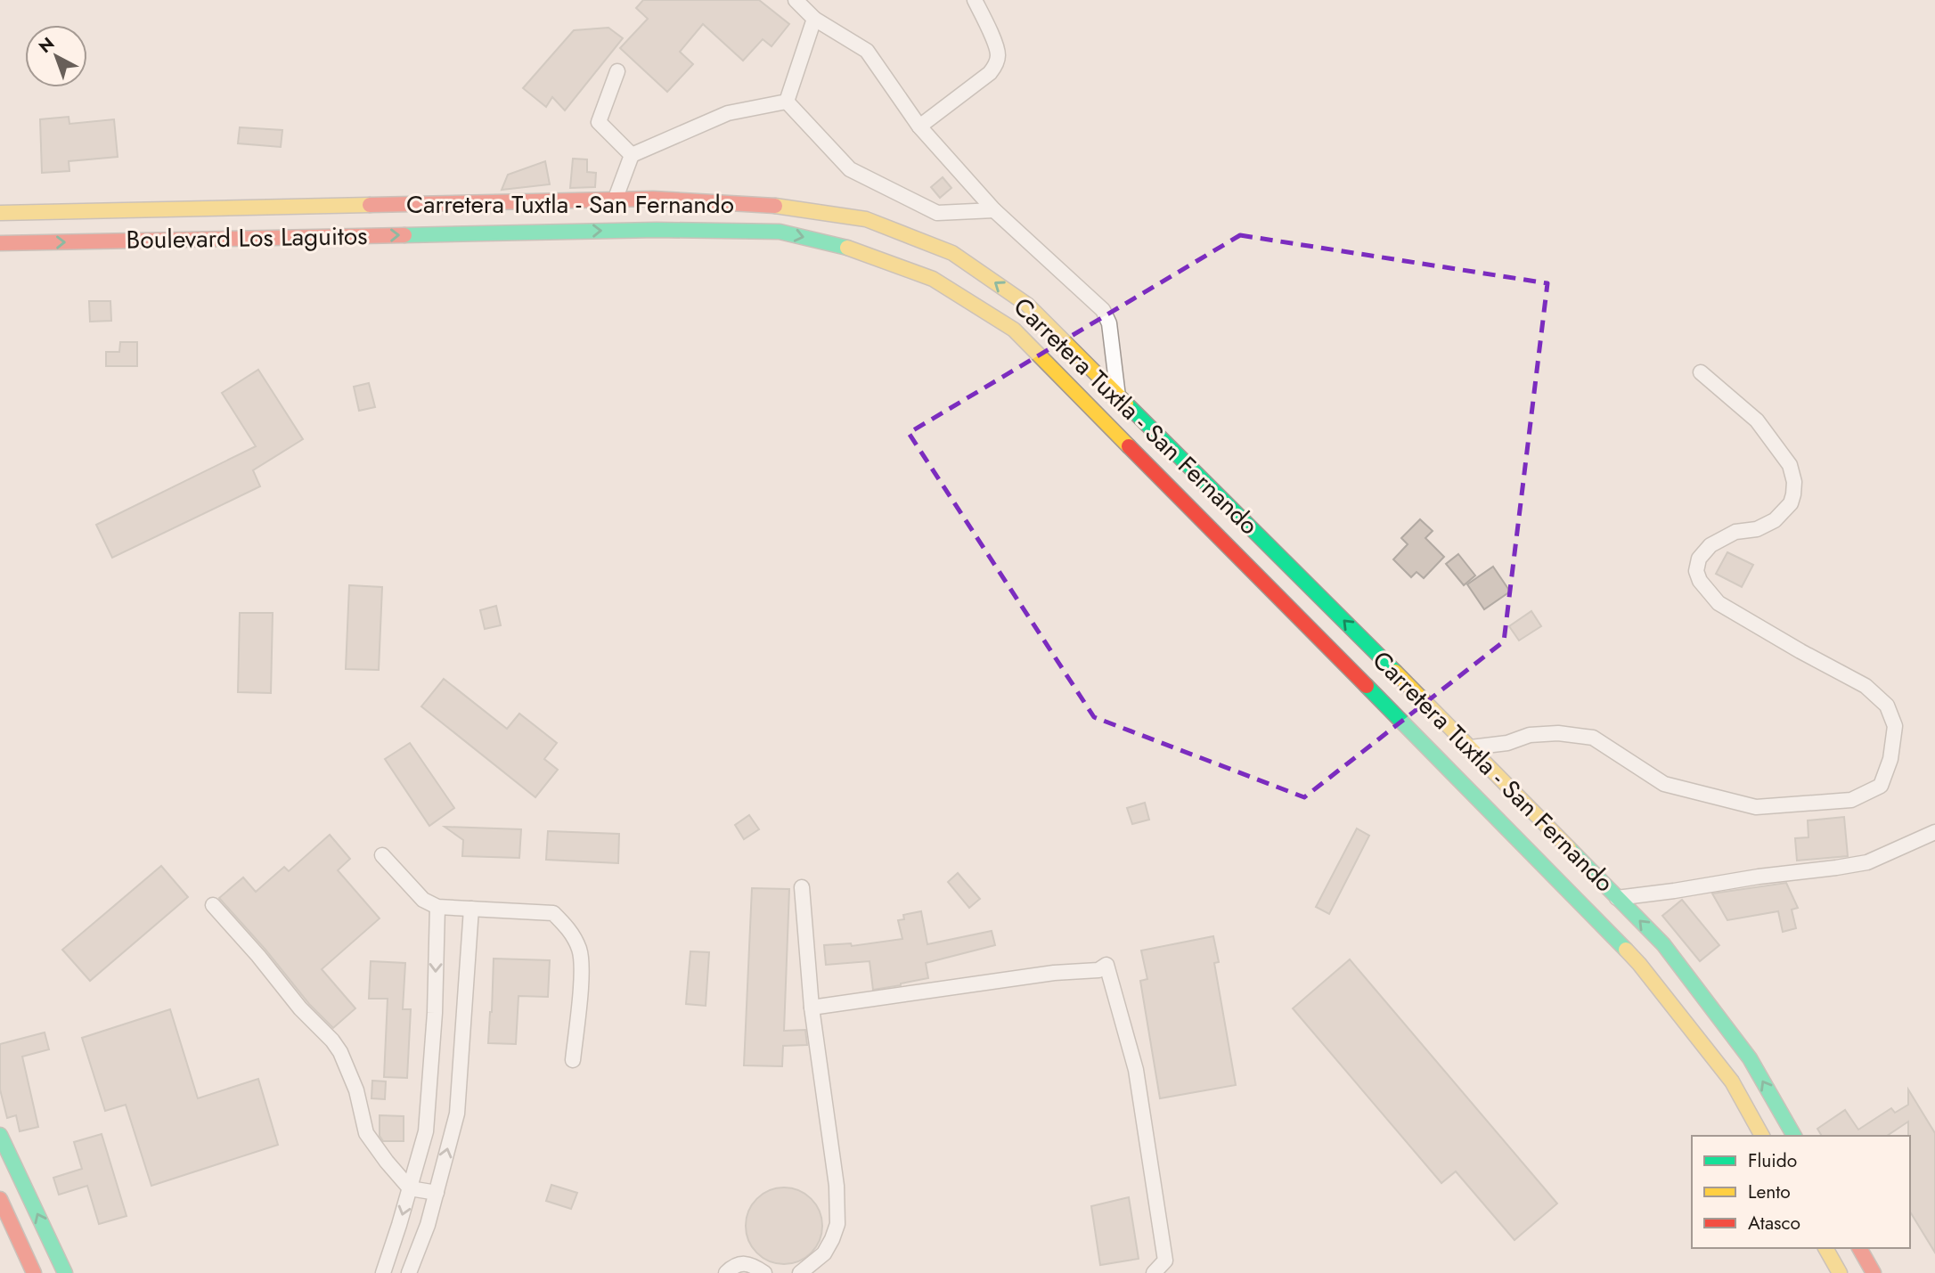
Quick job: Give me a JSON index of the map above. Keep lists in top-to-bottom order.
{
  "streets": {
    "main road": ["Carretera Tuxtla - San Fernando", "Boulevard Los Laguitos"]
  },
  "crossings": [
    ["Carretera Tuxtla - San Fernando", "Boulevard Los Laguitos"]
  ],
  "one_way": ["Carretera Tuxtla - San Fernando", "Boulevard Los Laguitos"],
  "legend": ["Fluido", "Lento", "Atasco"],
  "north": "top left"
}
